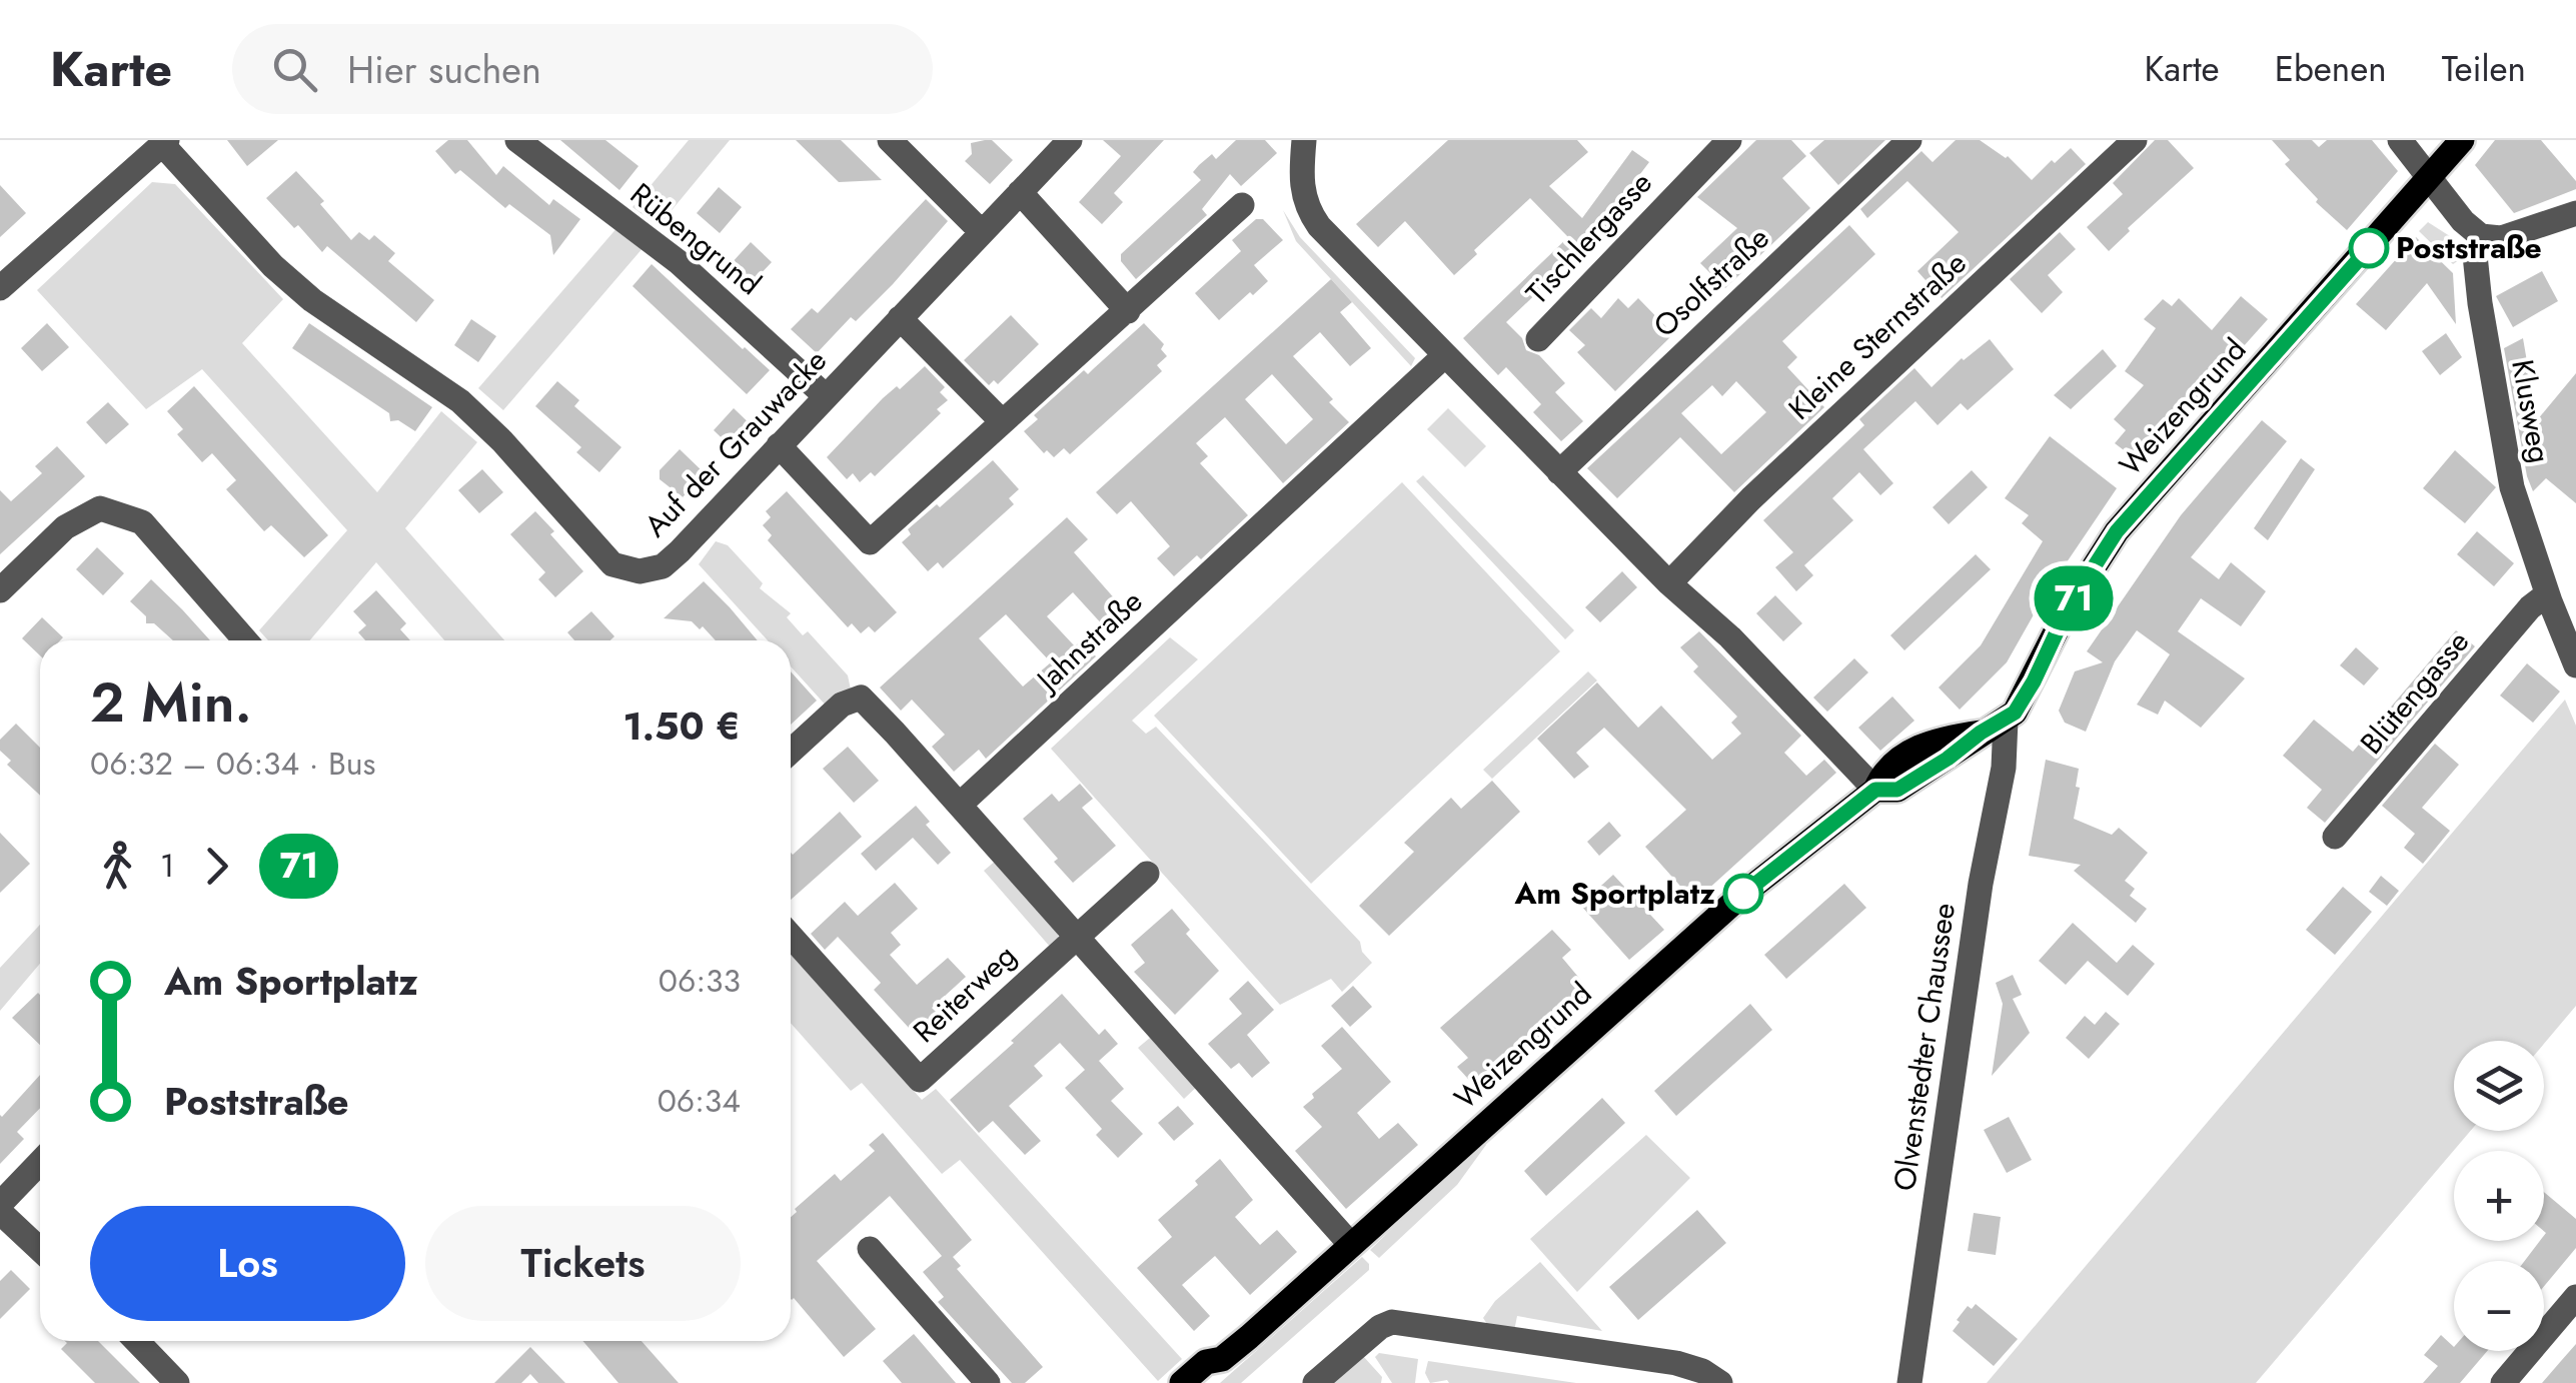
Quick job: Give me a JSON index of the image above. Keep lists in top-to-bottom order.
{
  "streets": {
    "main road": ["Weizengrund"],
    "street": [
      "Tischlergasse",
      "Rübengrund",
      "Osolfstraße",
      "Kleine Sternstraße",
      "Klusweg",
      "Auf der Grauwacke",
      "Jahnstraße",
      "Blütengasse",
      "Reiterweg",
      "Olvenstedter Chaussee"
    ]
  },
  "crossings": [
    ["Rübengrund", "Auf der Grauwacke"],
    ["Weizengrund", "Olvenstedter Chaussee"],
    ["Klusweg", "Blütengasse"]
  ],
  "places": ["Poststraße", "Am Sportplatz"],
  "lines": ["bus line 71"],
  "page": {
    "header": "Karte",
    "search": "Hier suchen",
    "nav": ["Karte", "Ebenen", "Teilen"],
    "on_map": "71",
    "heading": ["2 Min.", "06:32 – 06:34 · Bus", "1.50 €"],
    "legs": ["1", "71"],
    "list": [
      {
        "name": "Am Sportplatz",
        "value": "06:33"
      },
      {
        "name": "Poststraße",
        "value": "06:34"
      }
    ],
    "map_buttons": ["+", "−"],
    "buttons": ["Los", "Tickets"]
  }
}
